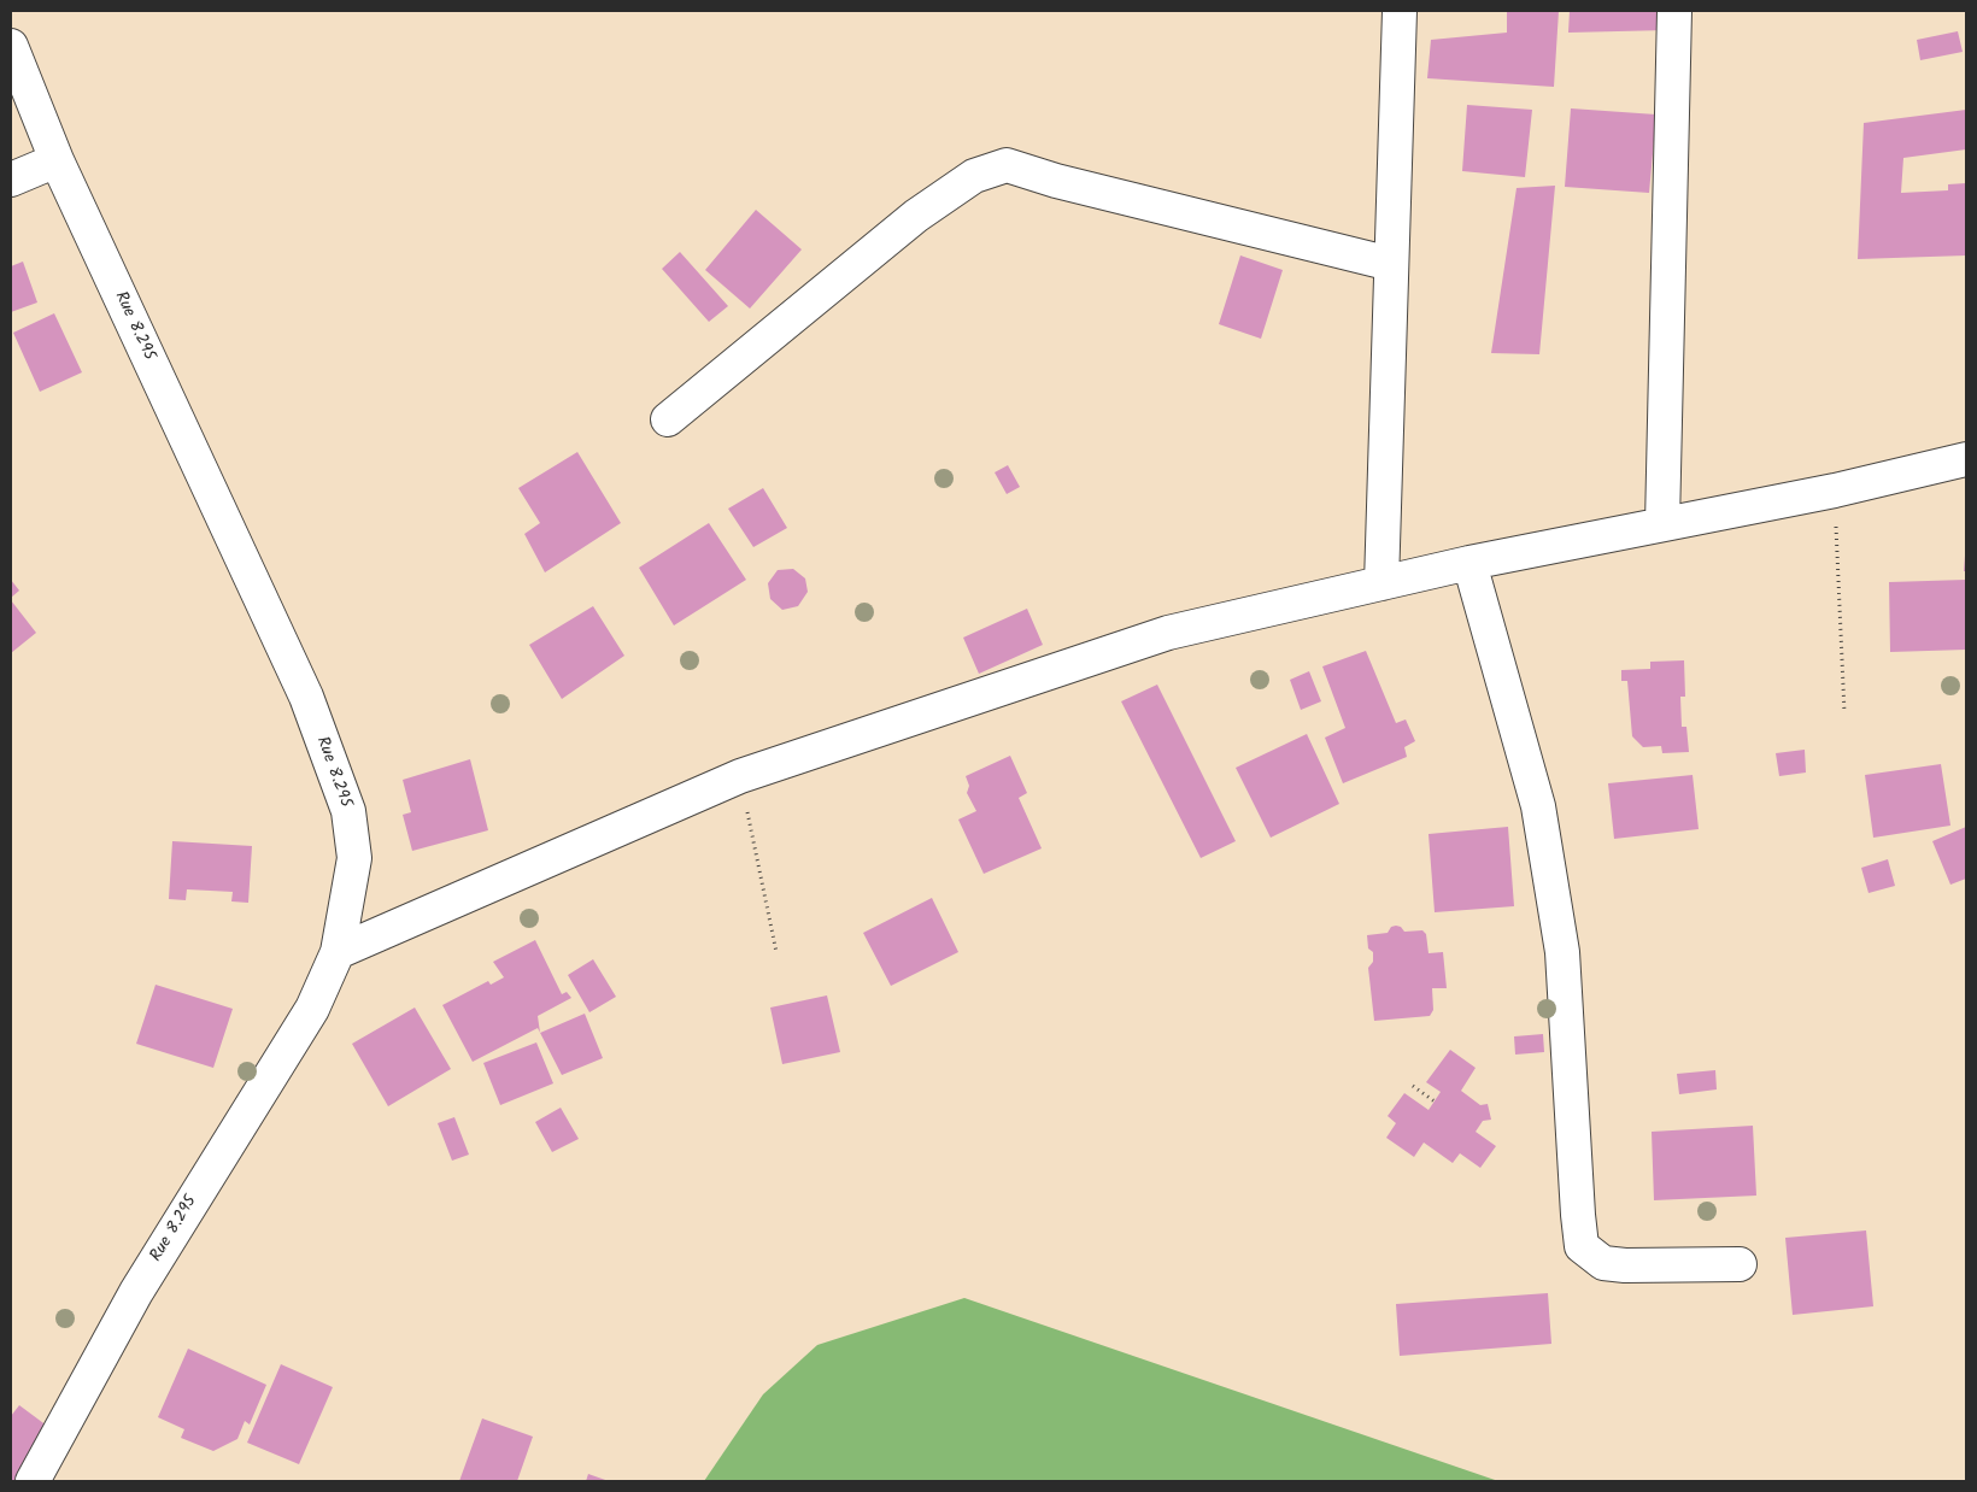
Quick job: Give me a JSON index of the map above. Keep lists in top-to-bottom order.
{
  "streets": {
    "street": ["Rue 8.295"]
  }
}
